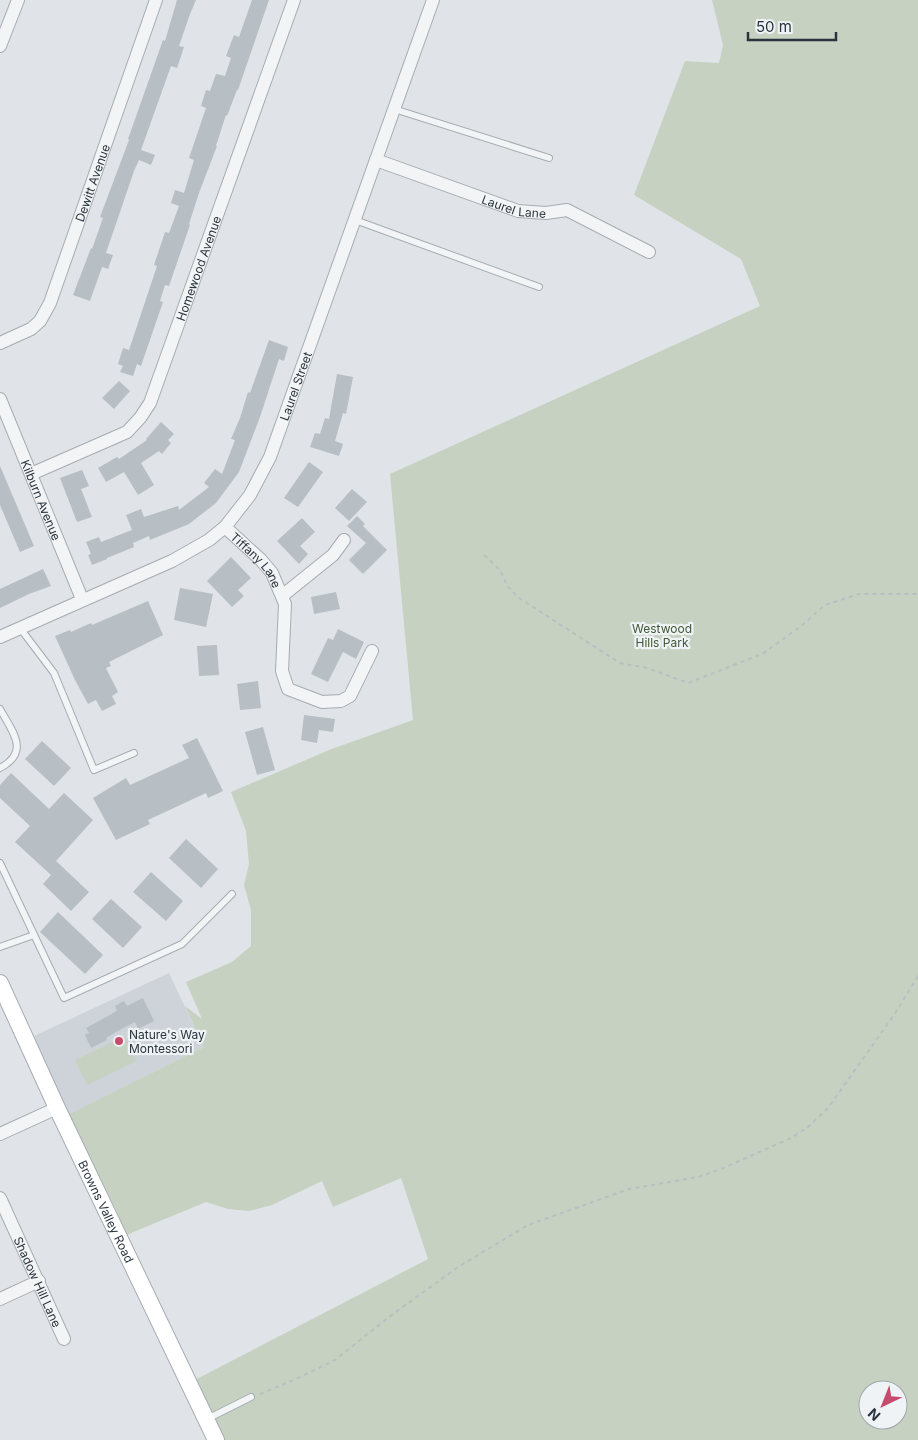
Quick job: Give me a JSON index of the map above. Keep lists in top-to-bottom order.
{
  "streets": {
    "main road": ["Browns Valley Road"],
    "street": [
      "Dewitt Avenue",
      "Laurel Lane",
      "Homewood Avenue",
      "Laurel Street",
      "Kilburn Avenue",
      "Tiffany Lane",
      "Shadow Hill Lane"
    ]
  },
  "crossings": [
    ["Laurel Lane", "Laurel Street"],
    ["Homewood Avenue", "Kilburn Avenue"],
    ["Laurel Street", "Kilburn Avenue"],
    ["Laurel Street", "Tiffany Lane"]
  ],
  "parks": ["Westwood Hills Park"],
  "places": ["Nature's Way Montessori"],
  "scale_bar": "50 m",
  "north": "bottom left"
}
